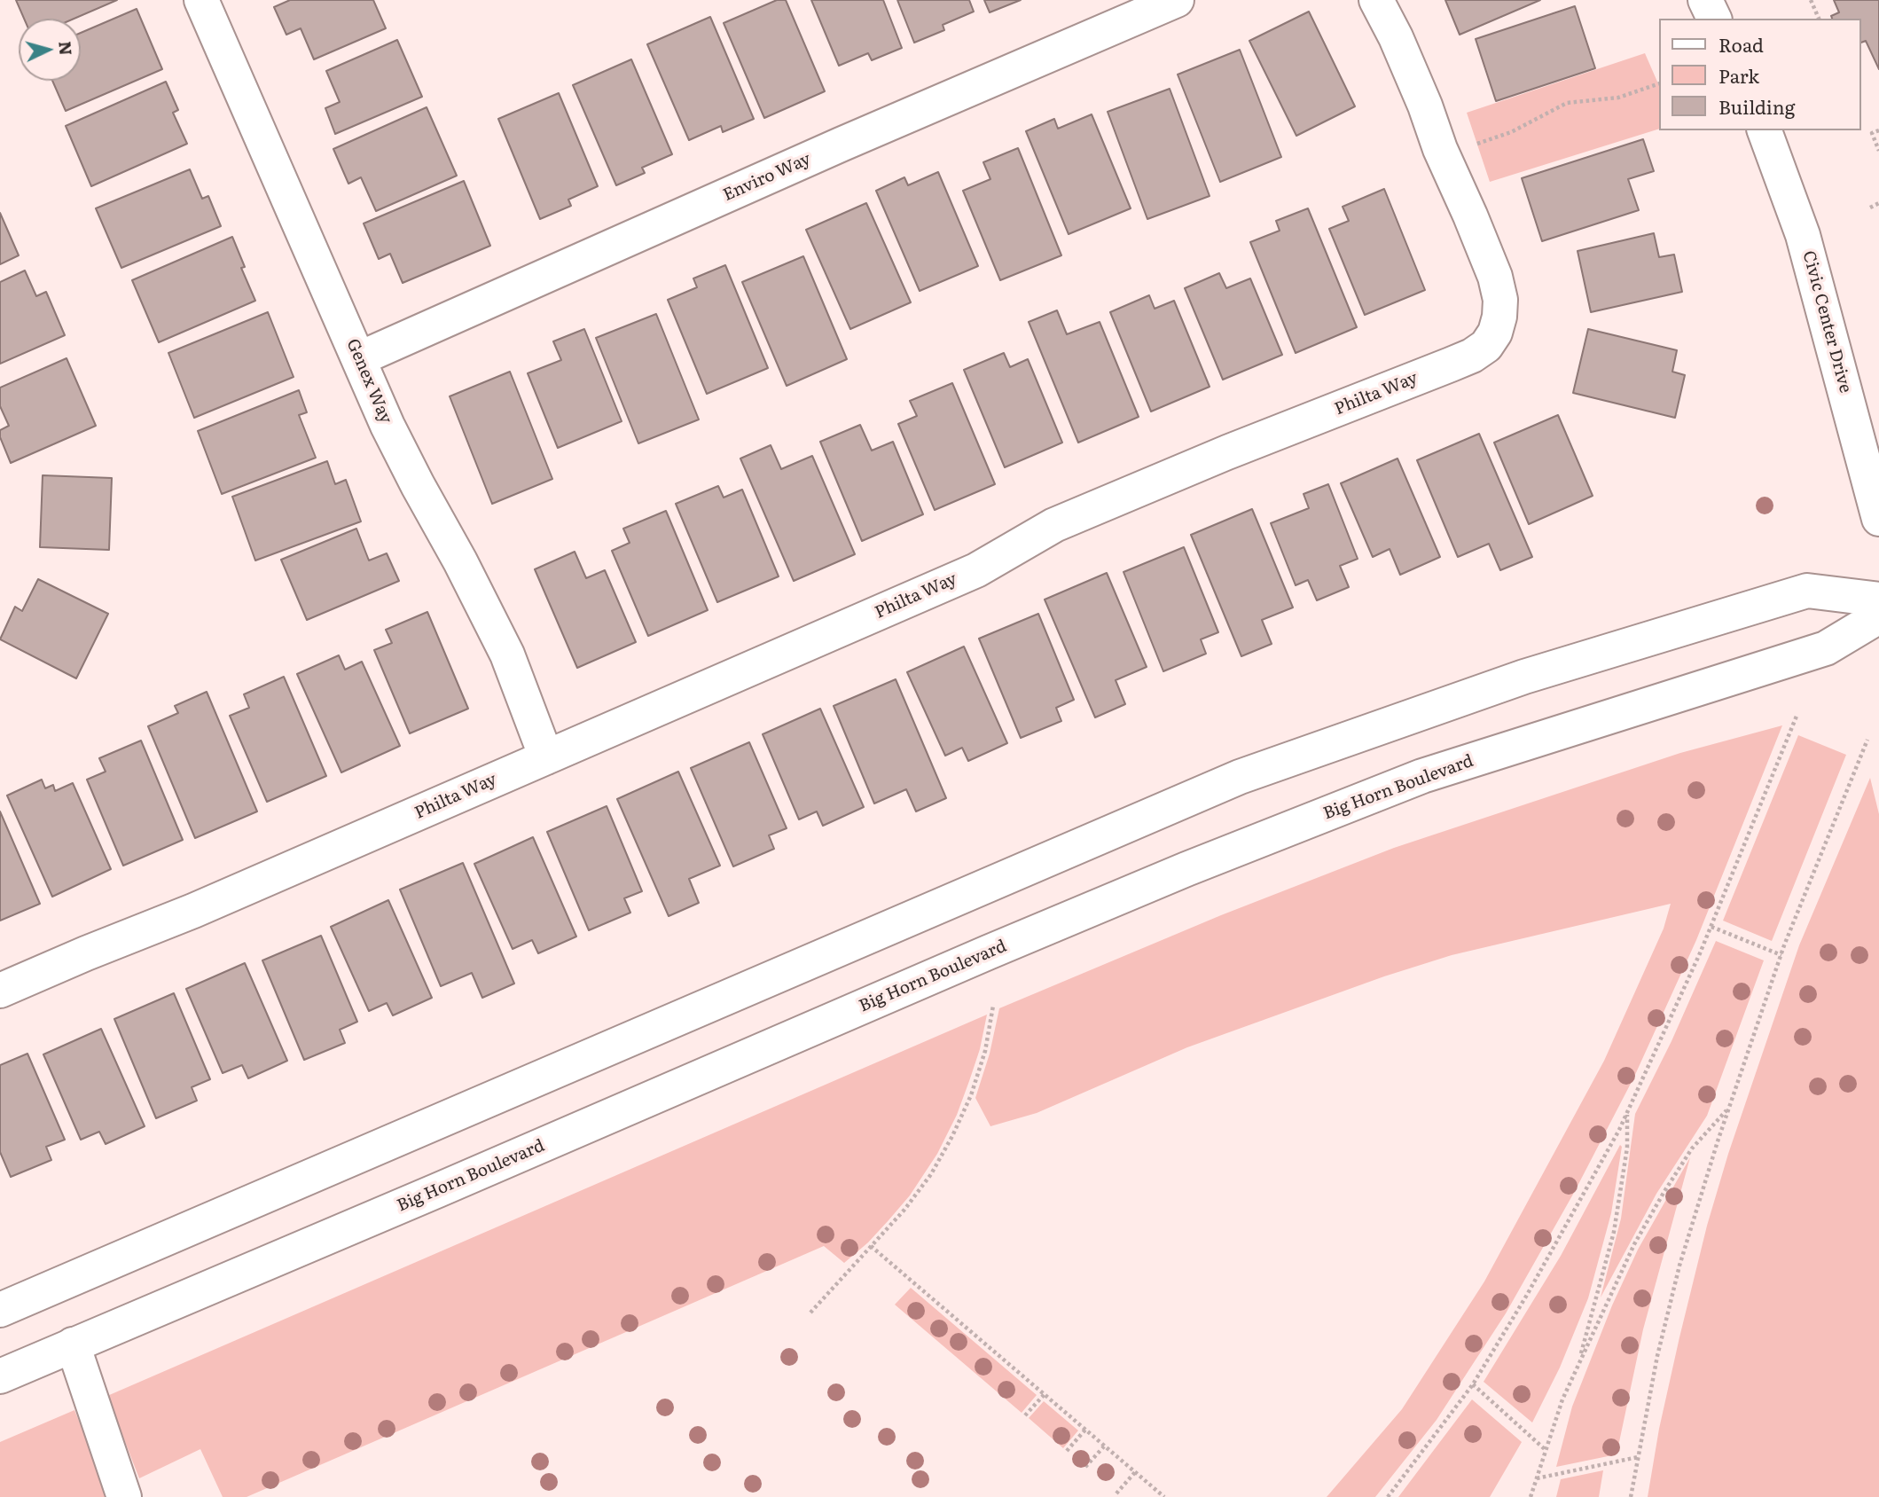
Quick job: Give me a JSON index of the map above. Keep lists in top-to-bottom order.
{
  "streets": {
    "street": [
      "Enviro Way",
      "Civic Center Drive",
      "Genex Way",
      "Philta Way",
      "Big Horn Boulevard"
    ]
  },
  "crossings": [
    ["Enviro Way", "Genex Way"],
    ["Genex Way", "Philta Way"]
  ],
  "legend": ["Road", "Park", "Building"],
  "north": "right"
}
